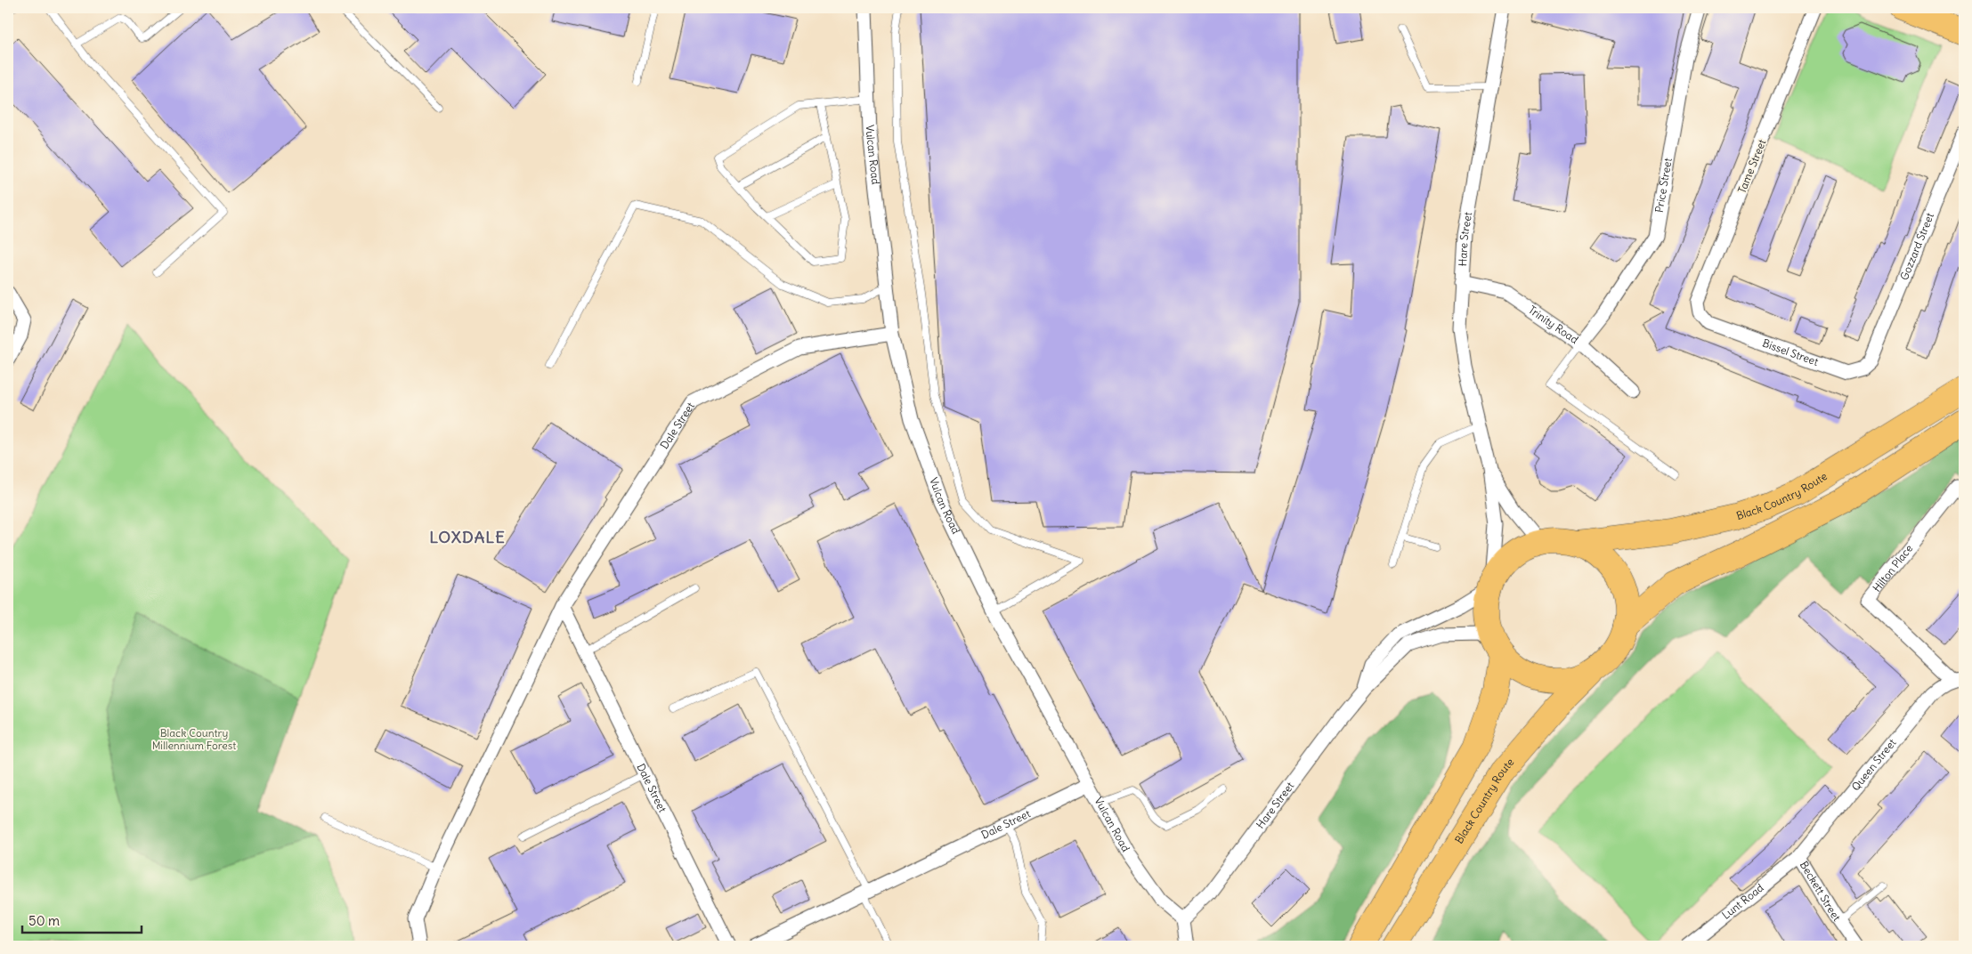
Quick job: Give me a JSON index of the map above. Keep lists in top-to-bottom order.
{
  "streets": {
    "highway": ["Black Country Route"],
    "street": [
      "Vulcan Road",
      "Tame Street",
      "Price Street",
      "Hare Street",
      "Gozzard Street",
      "Trinity Road",
      "Bissel Street",
      "Dale Street",
      "Hilton Place",
      "Queen Street",
      "Beckett Street",
      "Lunt Road"
    ]
  },
  "crossings": [
    ["Vulcan Road", "Hare Street"],
    ["Vulcan Road", "Dale Street"],
    ["Tame Street", "Bissel Street"],
    ["Price Street", "Trinity Road"],
    ["Hare Street", "Trinity Road"],
    ["Hare Street", "Black Country Route"],
    ["Gozzard Street", "Bissel Street"],
    ["Hilton Place", "Queen Street"],
    ["Queen Street", "Beckett Street"],
    ["Queen Street", "Lunt Road"],
    ["Beckett Street", "Lunt Road"]
  ],
  "districts": ["LOXDALE"],
  "parks": ["Black Country Millennium Forest"],
  "scale_bar": "50 m"
}
